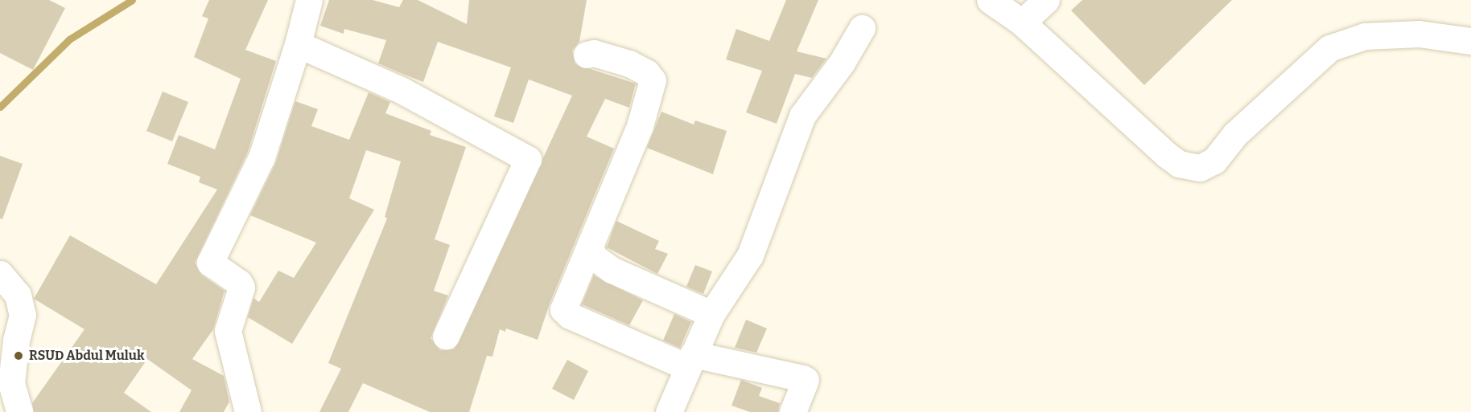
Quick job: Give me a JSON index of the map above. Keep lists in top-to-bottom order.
{
  "places": ["RSUD Abdul Muluk"]
}
